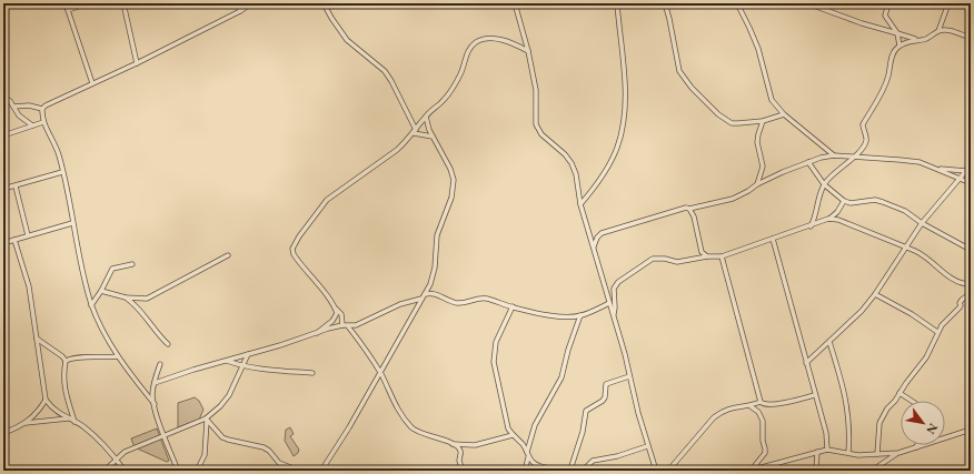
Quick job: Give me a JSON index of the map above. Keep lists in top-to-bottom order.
{
  "north": "bottom right"
}
